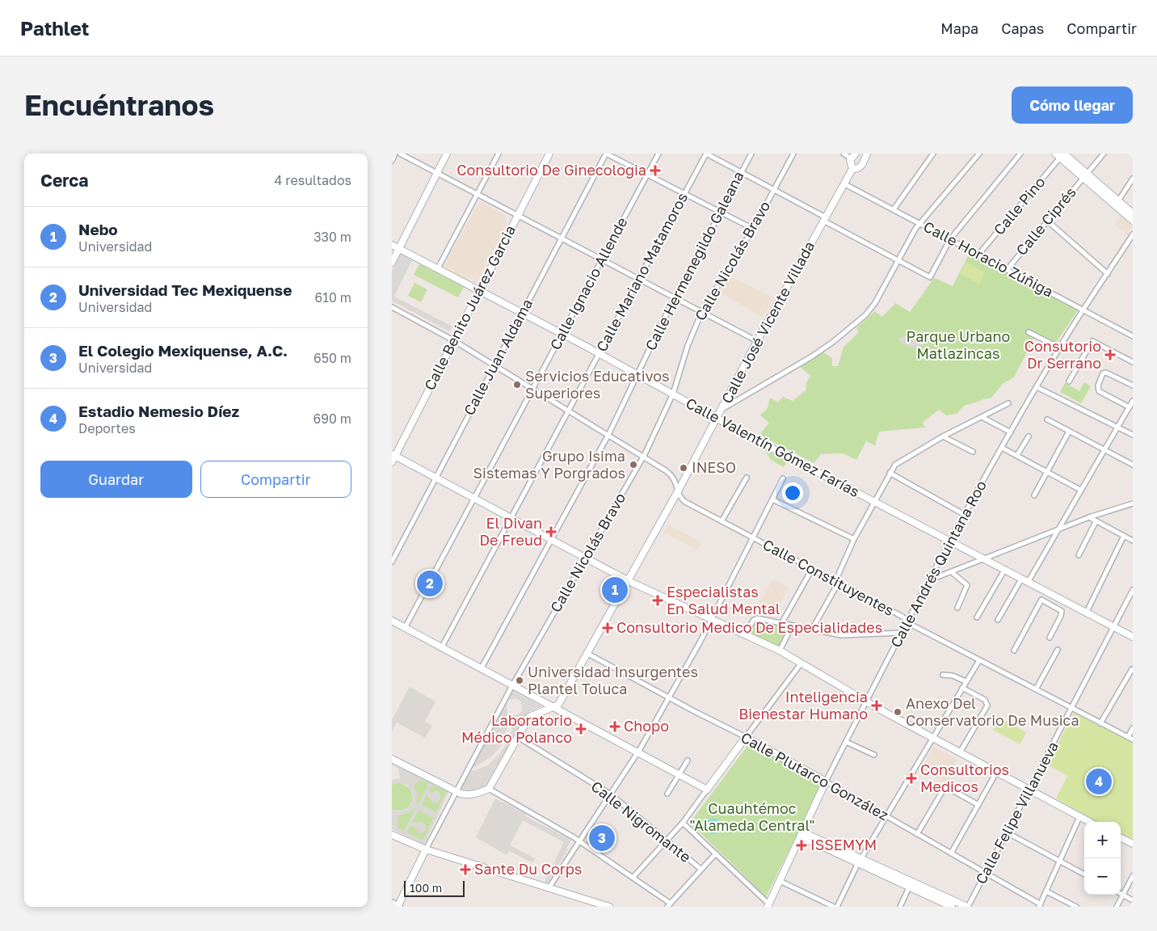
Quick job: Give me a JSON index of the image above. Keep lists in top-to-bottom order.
{
  "streets": {
    "main road": [
      "Calle Nicolás Bravo",
      "Calle Benito Juárez Garcia",
      "Calle José Vicente Villada",
      "Calle Valentín Gómez Farías",
      "Calle Andrés Quintana Roo",
      "Calle Plutarco González"
    ],
    "street": [
      "Calle Pino",
      "Calle Ciprés",
      "Calle Horacio Zúñiga",
      "Calle Hermenegildo Galeana",
      "Calle Mariano Matamoros",
      "Calle Ignacio Allende",
      "Calle Juan Aldama",
      "Calle Constituyentes",
      "Calle Felipe Villanueva",
      "Calle Nigromante"
    ]
  },
  "crossings": [
    ["Calle Pino", "Calle Horacio Zúñiga"],
    ["Calle Ciprés", "Calle Horacio Zúñiga"],
    ["Calle Horacio Zúñiga", "Calle José Vicente Villada"],
    ["Calle Horacio Zúñiga", "Calle Andrés Quintana Roo"],
    ["Calle Hermenegildo Galeana", "Calle Valentín Gómez Farías"],
    ["Calle Hermenegildo Galeana", "Calle Constituyentes"],
    ["Calle Nicolás Bravo", "Calle Valentín Gómez Farías"],
    ["Calle Nicolás Bravo", "Calle Constituyentes"],
    ["Calle Mariano Matamoros", "Calle Valentín Gómez Farías"],
    ["Calle Mariano Matamoros", "Calle Constituyentes"],
    ["Calle Ignacio Allende", "Calle Valentín Gómez Farías"],
    ["Calle Ignacio Allende", "Calle Constituyentes"],
    ["Calle Benito Juárez Garcia", "Calle Valentín Gómez Farías"],
    ["Calle Benito Juárez Garcia", "Calle Constituyentes"],
    ["Calle José Vicente Villada", "Calle Valentín Gómez Farías"],
    ["Calle José Vicente Villada", "Calle Constituyentes"],
    ["Calle José Vicente Villada", "Calle Plutarco González"],
    ["Calle Juan Aldama", "Calle Valentín Gómez Farías"],
    ["Calle Juan Aldama", "Calle Constituyentes"],
    ["Calle Valentín Gómez Farías", "Calle Andrés Quintana Roo"],
    ["Calle Valentín Gómez Farías", "Calle Felipe Villanueva"],
    ["Calle Andrés Quintana Roo", "Calle Constituyentes"],
    ["Calle Andrés Quintana Roo", "Calle Plutarco González"],
    ["Calle Constituyentes", "Calle Felipe Villanueva"],
    ["Calle Plutarco González", "Calle Felipe Villanueva"]
  ],
  "parks": ["Parque Urbano Matlazincas", "Cuauhtémoc \"Alameda Central\""],
  "places": {
    "health": [
      "Consultorio De Ginecologia",
      "Consutorio Dr Serrano",
      "El Divan De Freud",
      "Especialistas En Salud Mental",
      "Consultorio Medico De Especialidades",
      "Inteligencia Bienestar Humano",
      "Chopo",
      "Laboratorio Médico Polanco",
      "Consultorios Medicos",
      "ISSEMYM",
      "Sante Du Corps"
    ],
    "other": [
      "Servicios Educativos Superiores",
      "Grupo Isima Sistemas Y Porgrados",
      "INESO",
      "Universidad Insurgentes Plantel Toluca",
      "Anexo Del Conservatorio De Musica"
    ]
  },
  "scale_bar": "100 m",
  "page": {
    "header": "Pathlet",
    "nav": ["Mapa", "Capas", "Compartir"],
    "buttons": [
      "Cómo llegar",
      ["Guardar", "Compartir"]
    ],
    "title": "Encuéntranos",
    "heading": ["Cerca", "4 resultados"],
    "list": [
      {
        "mark": "1",
        "name": "Nebo",
        "note": "Universidad",
        "value": "330 m"
      },
      {
        "mark": "2",
        "name": "Universidad Tec Mexiquense",
        "note": "Universidad",
        "value": "610 m"
      },
      {
        "mark": "3",
        "name": "El Colegio Mexiquense, A.C.",
        "note": "Universidad",
        "value": "650 m"
      },
      {
        "mark": "4",
        "name": "Estadio Nemesio Díez",
        "note": "Deportes",
        "value": "690 m"
      }
    ],
    "pins": [
      "2",
      "1",
      "4",
      "3"
    ],
    "map_buttons": ["+", "−"],
    "scale": "100 m"
  }
}
